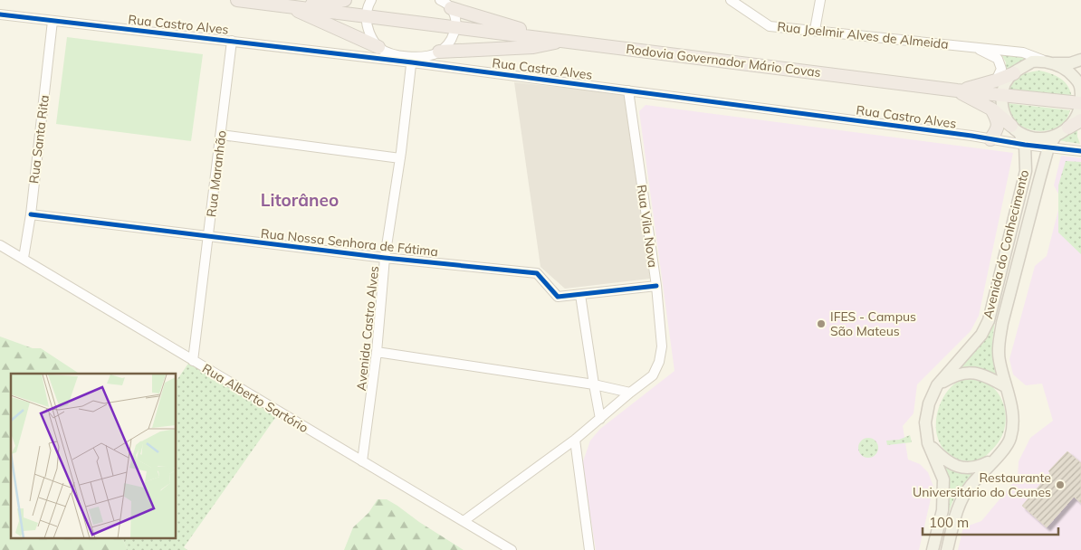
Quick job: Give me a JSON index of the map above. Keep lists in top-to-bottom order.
{
  "streets": {
    "highway": ["Rodovia Governador Mário Covas"],
    "main road": ["Avenida do Conhecimento"],
    "street": [
      "Rua Castro Alves",
      "Rua Joelmir Alves de Almeida",
      "Rua Santa Rita",
      "Rua Maranhão",
      "Rua Vila Nova",
      "Rua Nossa Senhora de Fátima",
      "Avenida Castro Alves",
      "Rua Alberto Sartório"
    ]
  },
  "crossings": [
    ["Rua Castro Alves", "Rua Santa Rita"],
    ["Rua Castro Alves", "Rua Maranhão"],
    ["Rua Castro Alves", "Rua Vila Nova"],
    ["Rua Castro Alves", "Avenida do Conhecimento"],
    ["Rua Castro Alves", "Avenida Castro Alves"],
    ["Rodovia Governador Mário Covas", "Avenida do Conhecimento"],
    ["Rua Santa Rita", "Rua Nossa Senhora de Fátima"],
    ["Rua Santa Rita", "Rua Alberto Sartório"],
    ["Rua Maranhão", "Rua Nossa Senhora de Fátima"],
    ["Rua Maranhão", "Rua Alberto Sartório"],
    ["Rua Vila Nova", "Rua Nossa Senhora de Fátima"],
    ["Rua Nossa Senhora de Fátima", "Avenida Castro Alves"],
    ["Avenida Castro Alves", "Rua Alberto Sartório"]
  ],
  "districts": ["Litorâneo"],
  "places": ["IFES - Campus São Mateus", "Restaurante Universitário do Ceunes"],
  "scale_bar": "100 m"
}
